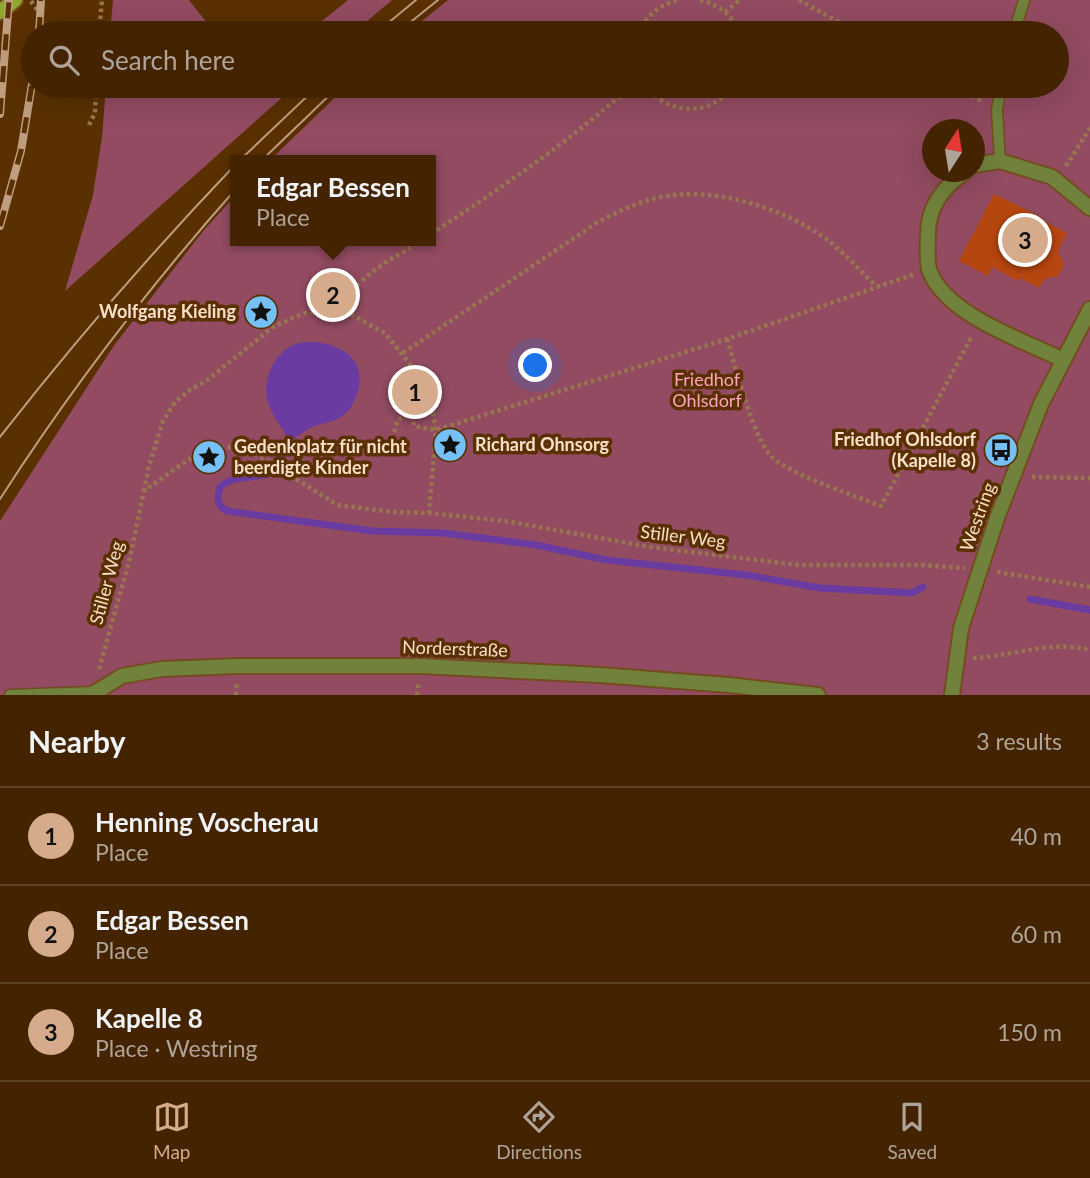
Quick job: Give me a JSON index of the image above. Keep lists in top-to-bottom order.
{
  "streets": {
    "street": ["Westring", "Norderstraße"],
    "path": ["Stiller Weg"]
  },
  "crossings": [
    ["Westring", "Stiller Weg"],
    ["Stiller Weg", "Norderstraße"]
  ],
  "parks": ["Friedhof Ohlsdorf"],
  "places": {
    "place": ["Wolfgang Kieling", "Richard Ohnsorg", "Gedenkplatz für nicht beerdigte Kinder"],
    "bus stop": ["Friedhof Ohlsdorf (Kapelle 8)"]
  },
  "north": "top",
  "page": {
    "search": "Search here",
    "popup": ["Edgar Bessen", "Place"],
    "pins": ["3", "2", "1"],
    "heading": ["Nearby", "3 results"],
    "list": [
      {
        "mark": "1",
        "name": "Henning Voscherau",
        "note": "Place",
        "value": "40 m"
      },
      {
        "mark": "2",
        "name": "Edgar Bessen",
        "note": "Place",
        "value": "60 m"
      },
      {
        "mark": "3",
        "name": "Kapelle 8",
        "note": "Place · Westring",
        "value": "150 m"
      }
    ],
    "nav": ["Map", "Directions", "Saved"]
  }
}
